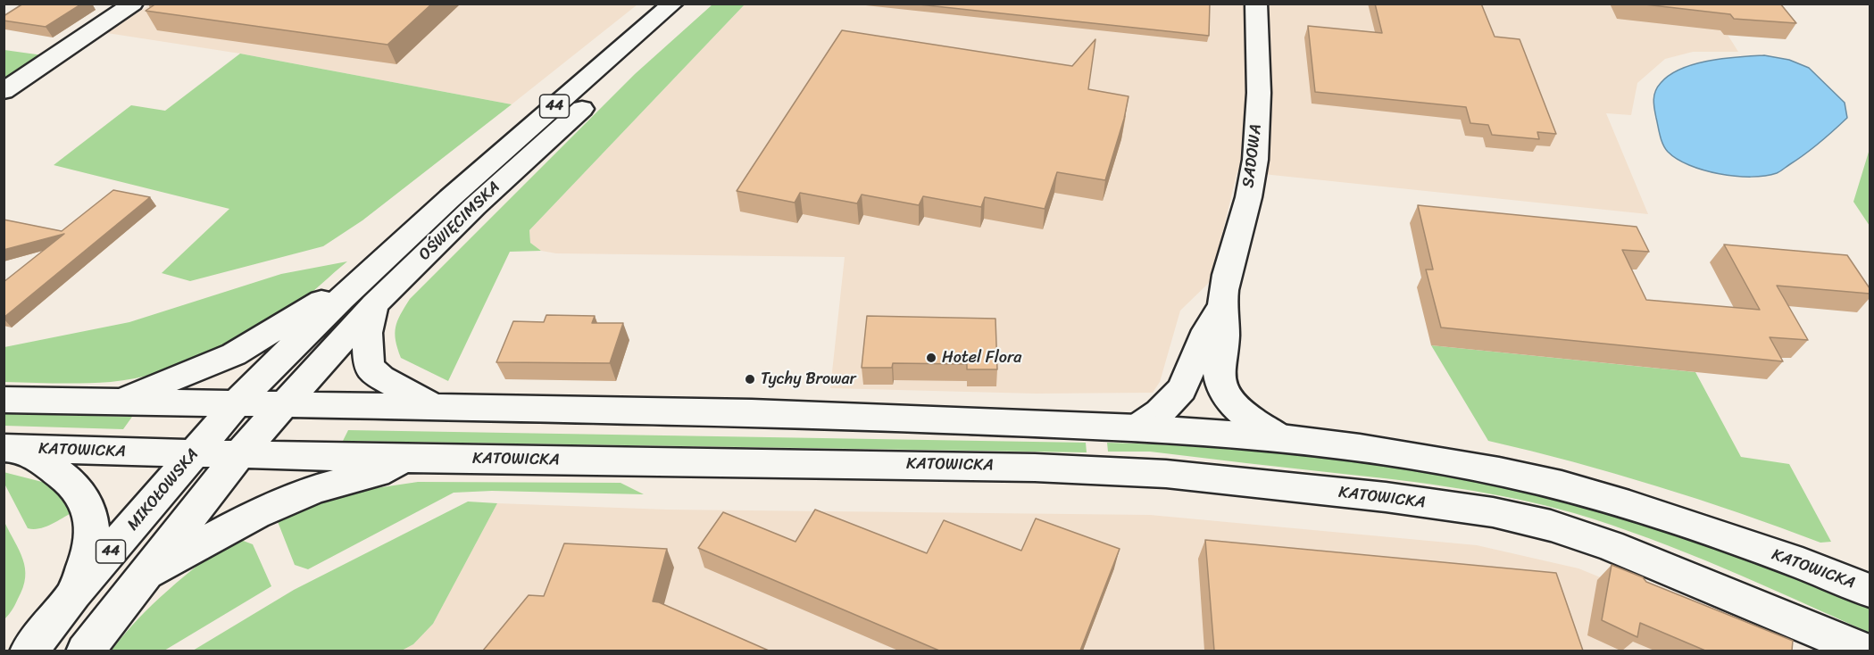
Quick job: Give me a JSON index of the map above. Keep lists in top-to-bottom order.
{
  "streets": {
    "main road": [
      "44",
      "SADOWA",
      "OŚWIĘCIMSKA",
      "KATOWICKA",
      "MIKOŁOWSKA"
    ]
  },
  "crossings": [
    ["44", "OŚWIĘCIMSKA"],
    ["44", "KATOWICKA"],
    ["SADOWA", "KATOWICKA"],
    ["OŚWIĘCIMSKA", "KATOWICKA"],
    ["OŚWIĘCIMSKA", "MIKOŁOWSKA"],
    ["KATOWICKA", "MIKOŁOWSKA"]
  ],
  "places": ["Hotel Flora", "Tychy Browar"]
}
